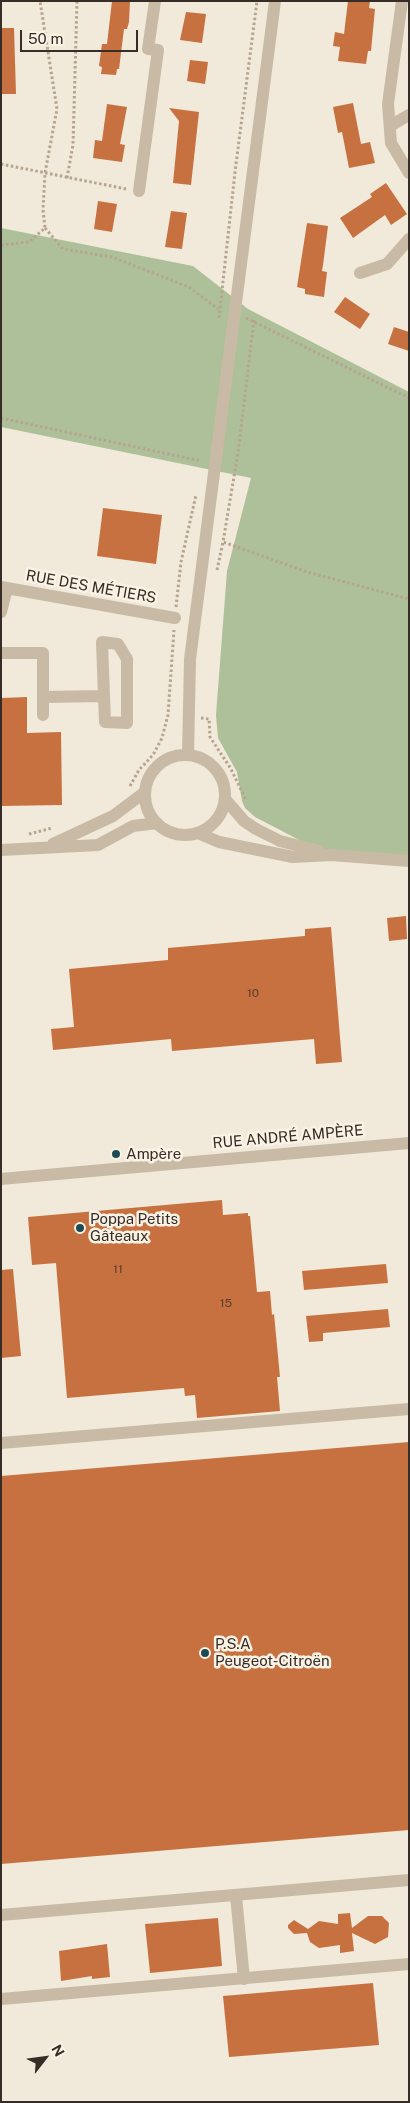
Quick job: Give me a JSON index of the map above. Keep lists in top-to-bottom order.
{
  "streets": {
    "street": ["RUE DES MÉTIERS", "RUE ANDRÉ AMPÈRE"]
  },
  "places": ["Ampère", "Poppa Petits Gâteaux", "P.S.A Peugeot-Citroën"],
  "house_numbers": ["10", "11", "15"],
  "scale_bar": "50 m",
  "north": "top right"
}
